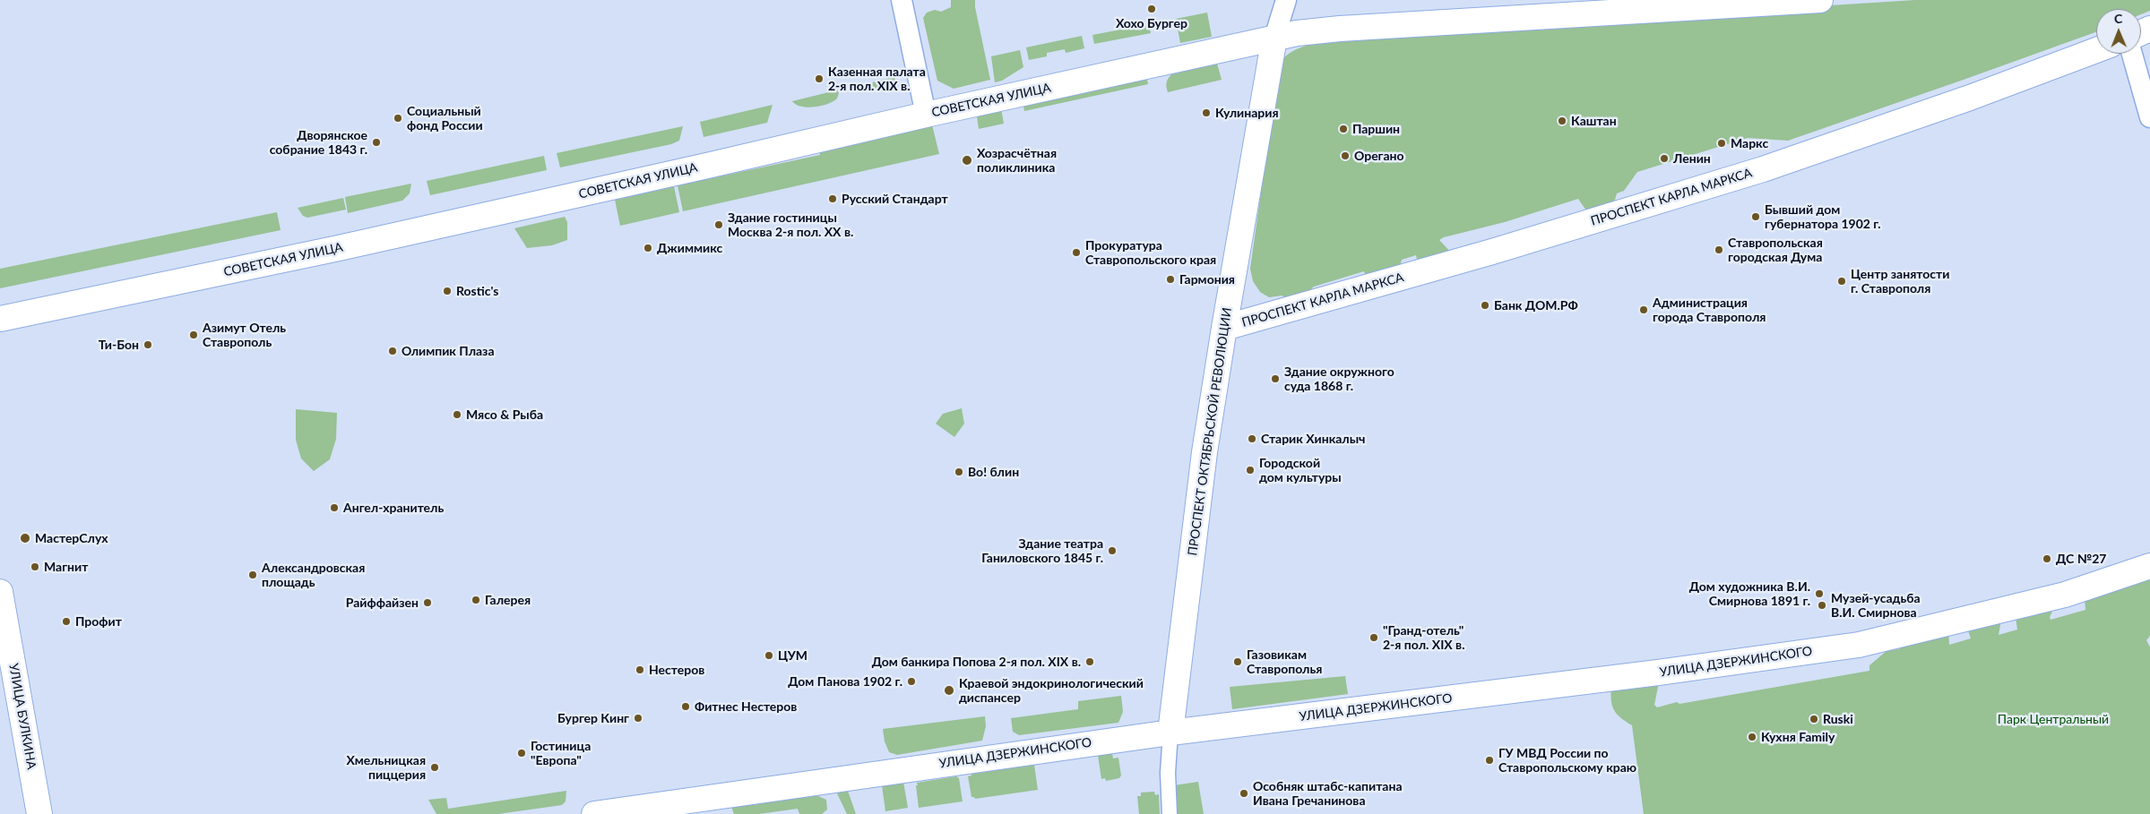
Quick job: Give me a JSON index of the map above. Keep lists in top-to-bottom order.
{
  "streets": {
    "main road": [
      "СОВЕТСКАЯ УЛИЦА",
      "ПРОСПЕКТ КАРЛА МАРКСА",
      "ПРОСПЕКТ ОКТЯБРЬСКОЙ РЕВОЛЮЦИИ",
      "УЛИЦА ДЗЕРЖИНСКОГО",
      "УЛИЦА БУЛКИНА"
    ]
  },
  "crossings": [
    ["СОВЕТСКАЯ УЛИЦА", "ПРОСПЕКТ ОКТЯБРЬСКОЙ РЕВОЛЮЦИИ"],
    ["ПРОСПЕКТ КАРЛА МАРКСА", "ПРОСПЕКТ ОКТЯБРЬСКОЙ РЕВОЛЮЦИИ"],
    ["ПРОСПЕКТ ОКТЯБРЬСКОЙ РЕВОЛЮЦИИ", "УЛИЦА ДЗЕРЖИНСКОГО"]
  ],
  "parks": ["Парк Центральный"],
  "places": [
    "Хохо Бургер",
    "Казенная палата 2-я пол. XIX в.",
    "Кулинария",
    "Социальный фонд России",
    "Каштан",
    "Паршин",
    "Дворянское собрание 1843 г.",
    "Маркс",
    "Орегано",
    "Ленин",
    "Хозрасчётная поликлиника",
    "Русский Стандарт",
    "Бывший дом губернатора 1902 г.",
    "Здание гостиницы Москва 2-я пол. ХХ в.",
    "Джиммикс",
    "Ставропольская городская Дума",
    "Прокуратура Ставропольского края",
    "Гармония",
    "Центр занятости г. Ставрополя",
    "Rostic's",
    "Банк ДОМ.РФ",
    "Администрация города Ставрополя",
    "Азимут Отель Ставрополь",
    "Ти-Бон",
    "Олимпик Плаза",
    "Здание окружного суда 1868 г.",
    "Мясо & Рыба",
    "Старик Хинкалыч",
    "Городской дом культуры",
    "Во! блин",
    "Ангел-хранитель",
    "МастерСлух",
    "Здание театра Ганиловского 1845 г.",
    "ДС №27",
    "Магнит",
    "Александровская площадь",
    "Дом художника В.И. Смирнова 1891 г.",
    "Галерея",
    "Райффайзен",
    "Музей-усадьба В.И. Смирнова",
    "Профит",
    "\"Гранд-отель\" 2-я пол. XIX в.",
    "ЦУМ",
    "Дом банкира Попова 2-я пол. XIX в.",
    "Газовикам Ставрополья",
    "Нестеров",
    "Дом Панова 1902 г.",
    "Краевой эндокринологический диспансер",
    "Фитнес Нестеров",
    "Бургер Кинг",
    "Ruski",
    "Кухня Family",
    "Гостиница \"Европа\"",
    "ГУ МВД России по Ставропольскому краю",
    "Хмельницкая пиццерия",
    "Особняк штабс-капитана Ивана Гречанинова"
  ],
  "north": "top"
}
